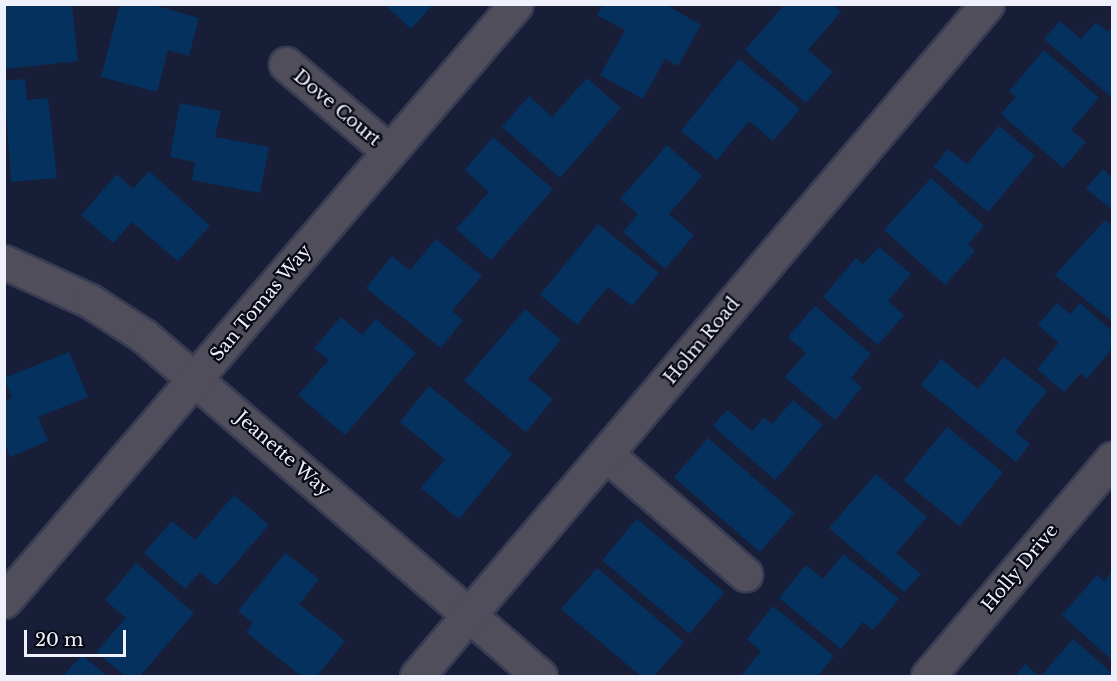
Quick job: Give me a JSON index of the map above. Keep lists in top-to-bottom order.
{
  "streets": {
    "street": [
      "Dove Court",
      "San Tomas Way",
      "Holm Road",
      "Jeanette Way",
      "Holly Drive"
    ]
  },
  "crossings": [
    ["Dove Court", "San Tomas Way"],
    ["San Tomas Way", "Jeanette Way"],
    ["Holm Road", "Jeanette Way"]
  ],
  "scale_bar": "20 m"
}
